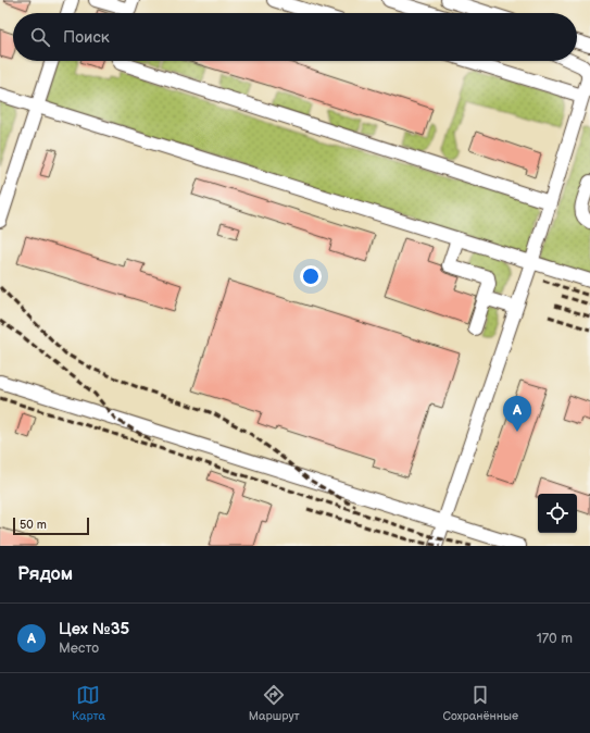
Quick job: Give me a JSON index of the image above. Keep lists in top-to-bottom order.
{
  "scale_bar": "50 m",
  "page": {
    "search": "Поиск",
    "pins": "A",
    "scale": "50 m",
    "heading": "Рядом",
    "list": [
      {
        "mark": "A",
        "name": "Цех №35",
        "note": "Место",
        "value": "170 m"
      }
    ],
    "nav": ["Карта", "Маршрут", "Сохранённые"]
  }
}
